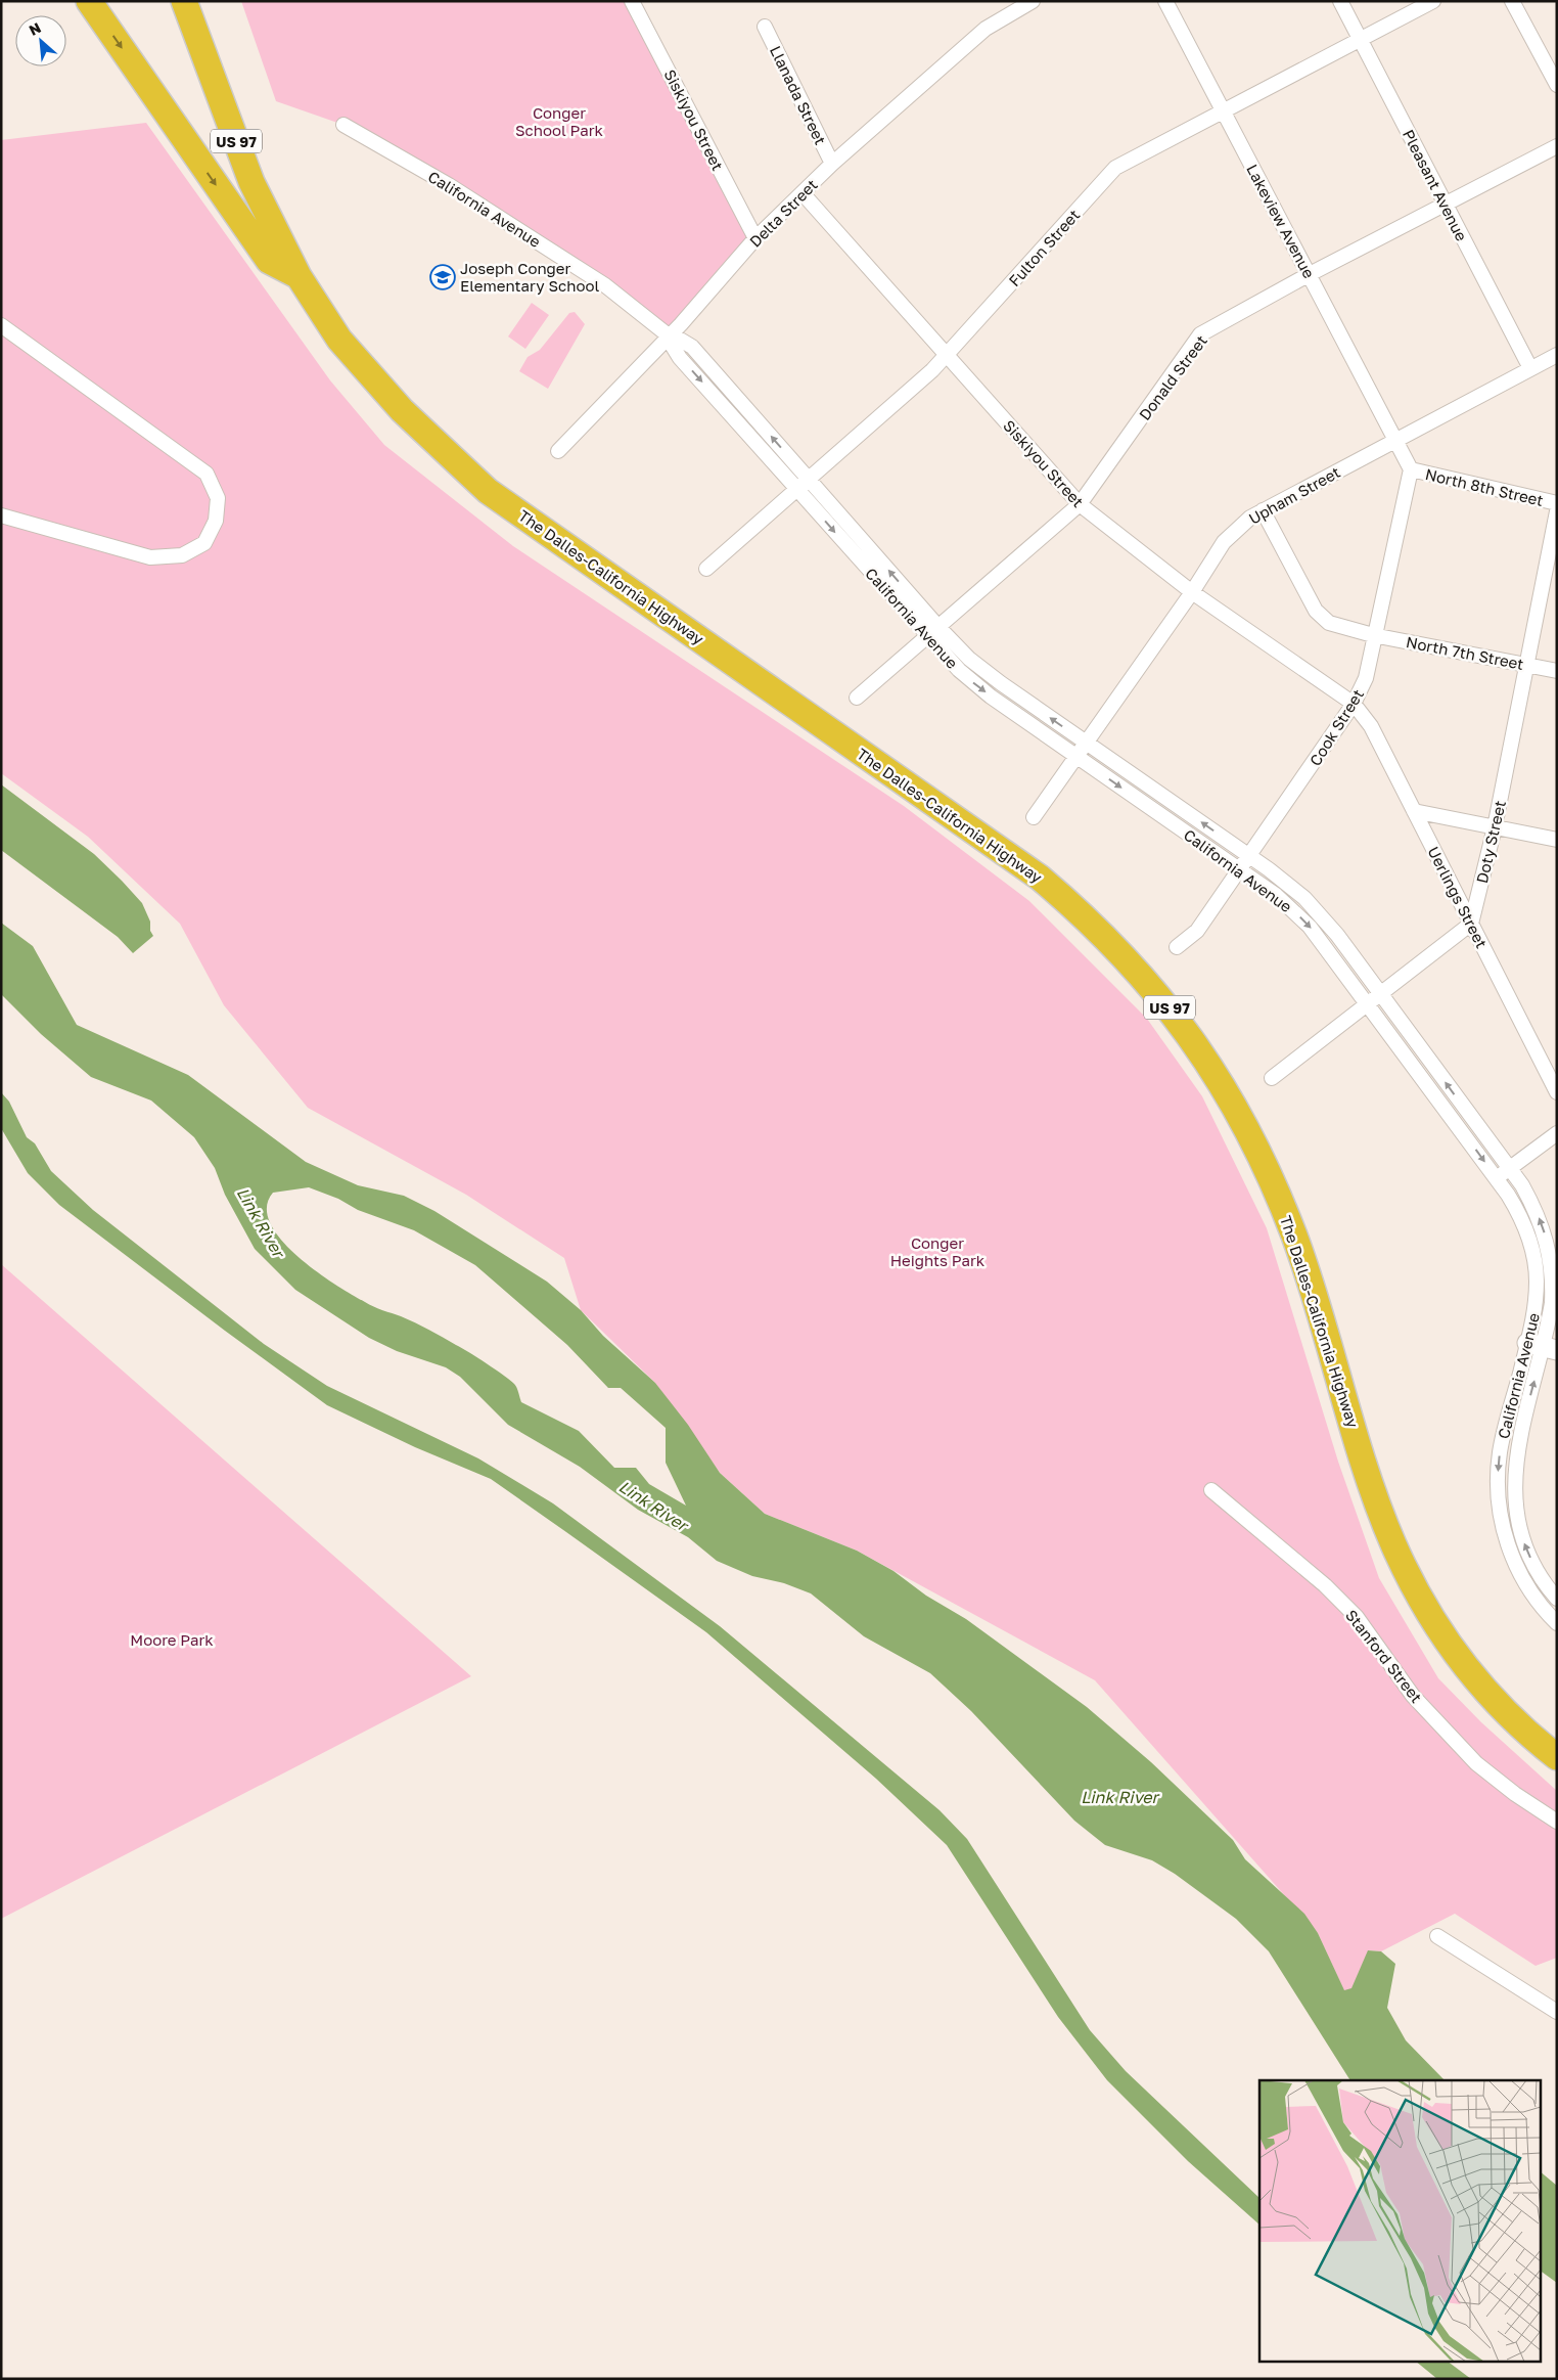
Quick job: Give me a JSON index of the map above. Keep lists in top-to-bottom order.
{
  "streets": {
    "highway": ["US 97", "The Dalles-California Highway"],
    "street": [
      "Llanada Street",
      "Siskiyou Street",
      "Pleasant Avenue",
      "California Avenue",
      "Delta Street",
      "Lakeview Avenue",
      "Fulton Street",
      "Donald Street",
      "North 8th Street",
      "Upham Street",
      "North 7th Street",
      "Cook Street",
      "Doty Street",
      "Uerlings Street",
      "Stanford Street"
    ]
  },
  "crossings": [
    ["Llanada Street", "Delta Street"],
    ["Siskiyou Street", "Delta Street"],
    ["Siskiyou Street", "Fulton Street"],
    ["Siskiyou Street", "Donald Street"],
    ["Siskiyou Street", "Upham Street"],
    ["Siskiyou Street", "Cook Street"],
    ["Siskiyou Street", "Uerlings Street"],
    ["Pleasant Avenue", "Fulton Street"],
    ["Pleasant Avenue", "Donald Street"],
    ["Pleasant Avenue", "Upham Street"],
    ["California Avenue", "Delta Street"],
    ["California Avenue", "Fulton Street"],
    ["California Avenue", "Donald Street"],
    ["California Avenue", "Upham Street"],
    ["California Avenue", "Cook Street"],
    ["Lakeview Avenue", "Fulton Street"],
    ["Lakeview Avenue", "Donald Street"],
    ["Lakeview Avenue", "Upham Street"],
    ["North 8th Street", "Cook Street"],
    ["North 7th Street", "Cook Street"],
    ["North 7th Street", "Doty Street"],
    ["Cook Street", "Uerlings Street"],
    ["Doty Street", "Uerlings Street"]
  ],
  "water": ["Link River"],
  "parks": ["Conger School Park", "Conger Heights Park", "Moore Park"],
  "places": {
    "school or university": ["Joseph Conger Elementary School"]
  },
  "north": "top left"
}
